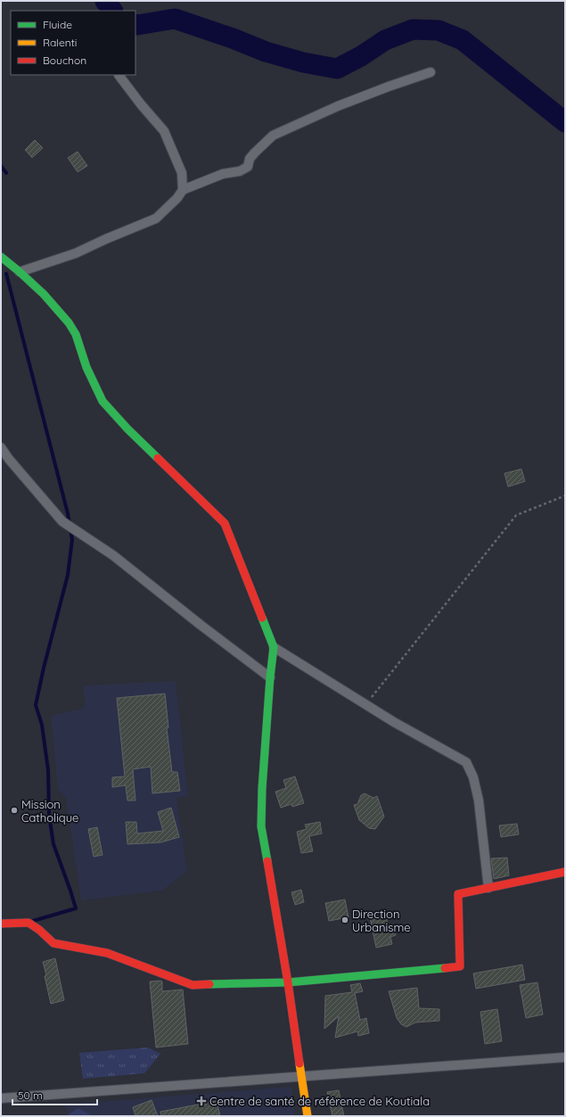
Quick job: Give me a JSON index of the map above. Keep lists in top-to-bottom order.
{
  "places": {
    "other": ["Mission Catholique", "Direction Urbanisme"],
    "health": ["Centre de santé de référence de Koutiala"]
  },
  "legend": ["Fluide", "Ralenti", "Bouchon"],
  "scale_bar": "50 m"
}
